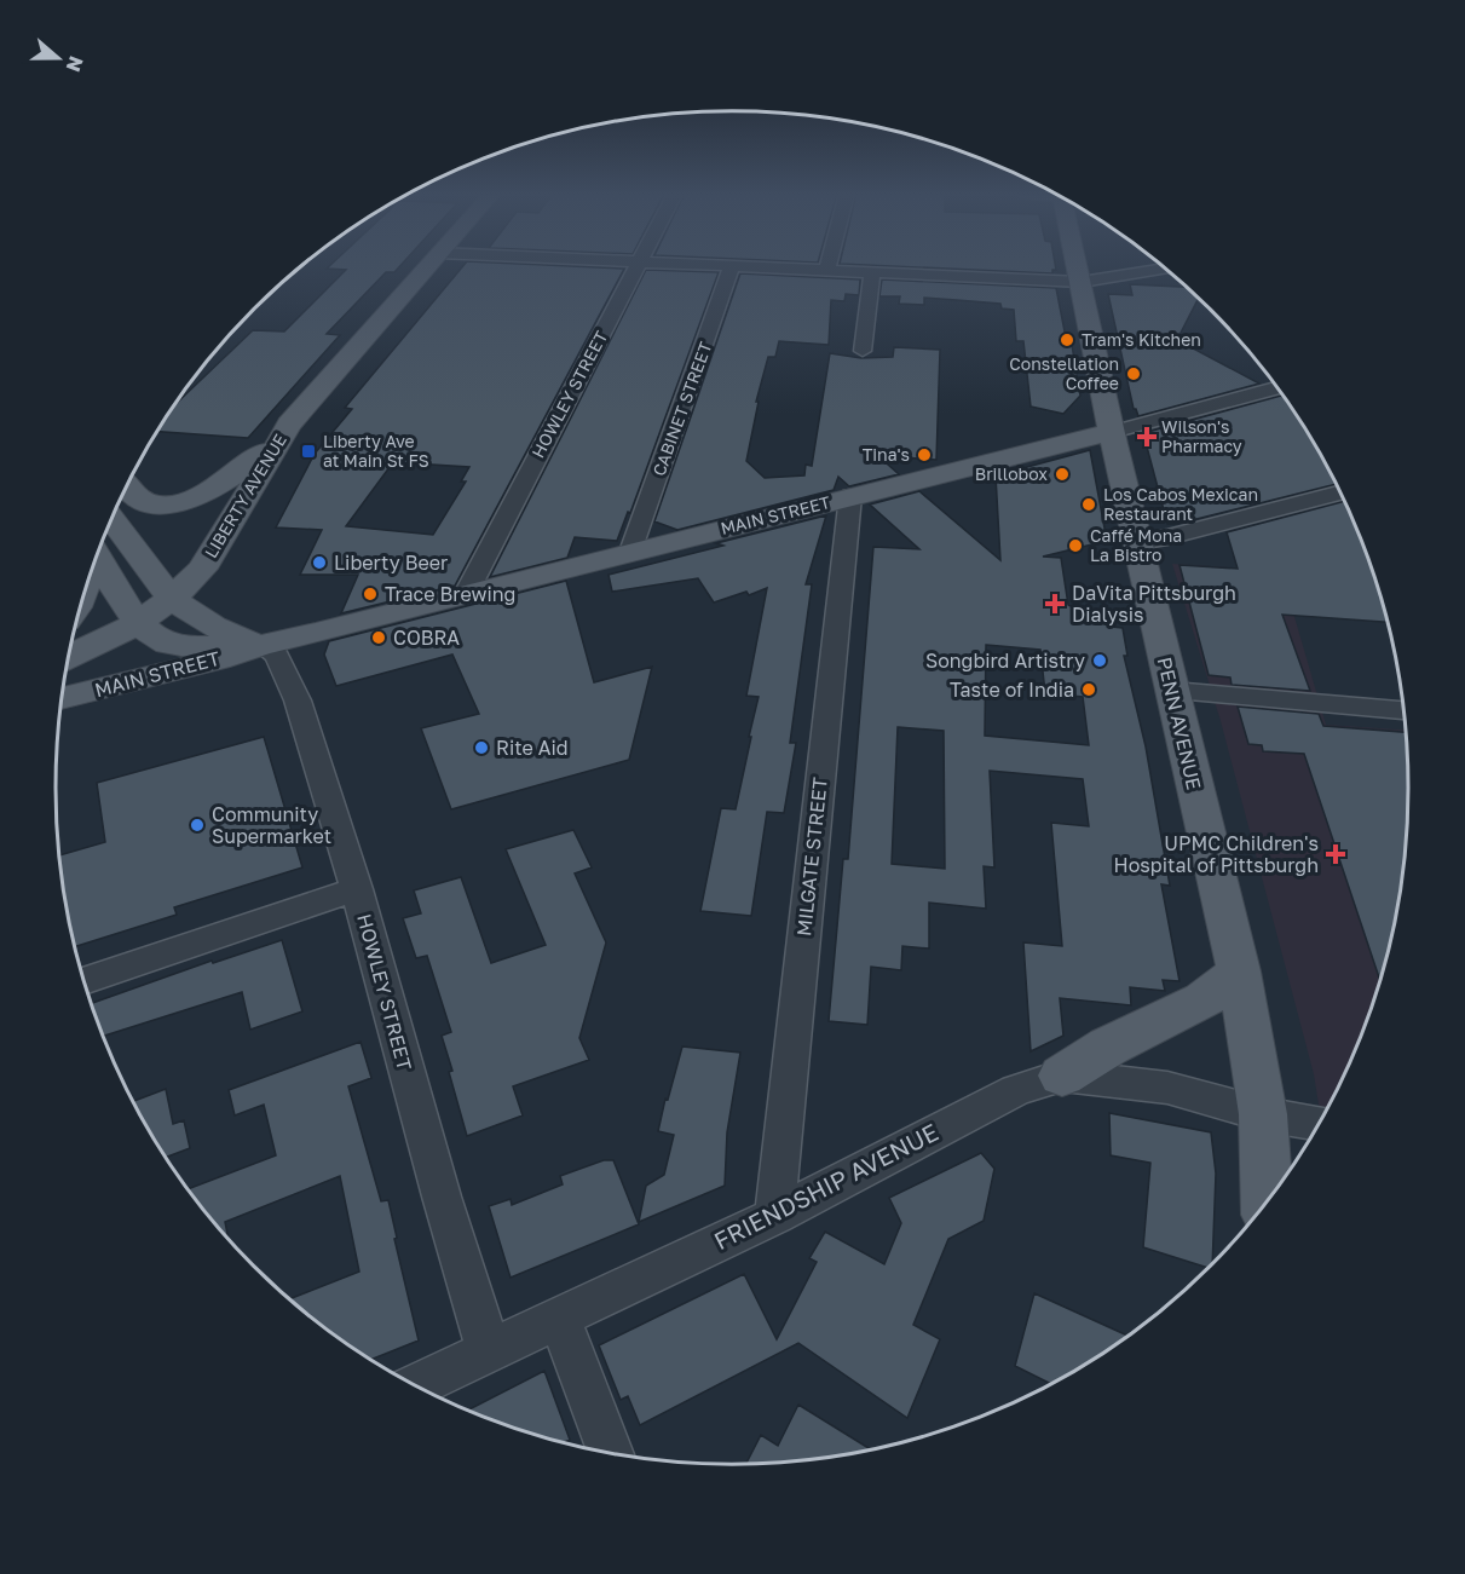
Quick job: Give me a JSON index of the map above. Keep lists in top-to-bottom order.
{
  "streets": {
    "main road": ["LIBERTY AVENUE", "MAIN STREET", "PENN AVENUE"],
    "street": [
      "HOWLEY STREET",
      "CABINET STREET",
      "MILGATE STREET",
      "FRIENDSHIP AVENUE"
    ]
  },
  "crossings": [
    ["HOWLEY STREET", "MAIN STREET"],
    ["HOWLEY STREET", "FRIENDSHIP AVENUE"],
    ["CABINET STREET", "MAIN STREET"],
    ["LIBERTY AVENUE", "MAIN STREET"],
    ["MAIN STREET", "PENN AVENUE"],
    ["MAIN STREET", "MILGATE STREET"],
    ["PENN AVENUE", "FRIENDSHIP AVENUE"],
    ["MILGATE STREET", "FRIENDSHIP AVENUE"]
  ],
  "places": {
    "other": [
      "Tram's Kitchen",
      "Constellation Coffee",
      "Tina's",
      "Brillobox",
      "Los Cabos Mexican Restaurant",
      "Caffé Mona La Bistro",
      "Liberty Beer",
      "Trace Brewing",
      "COBRA",
      "Songbird Artistry",
      "Taste of India",
      "Rite Aid",
      "Community Supermarket"
    ],
    "health": ["Wilson's Pharmacy", "DaVita Pittsburgh Dialysis", "UPMC Children's Hospital of Pittsburgh"],
    "transit": ["Liberty Ave at Main St FS"]
  },
  "north": "right"
}
